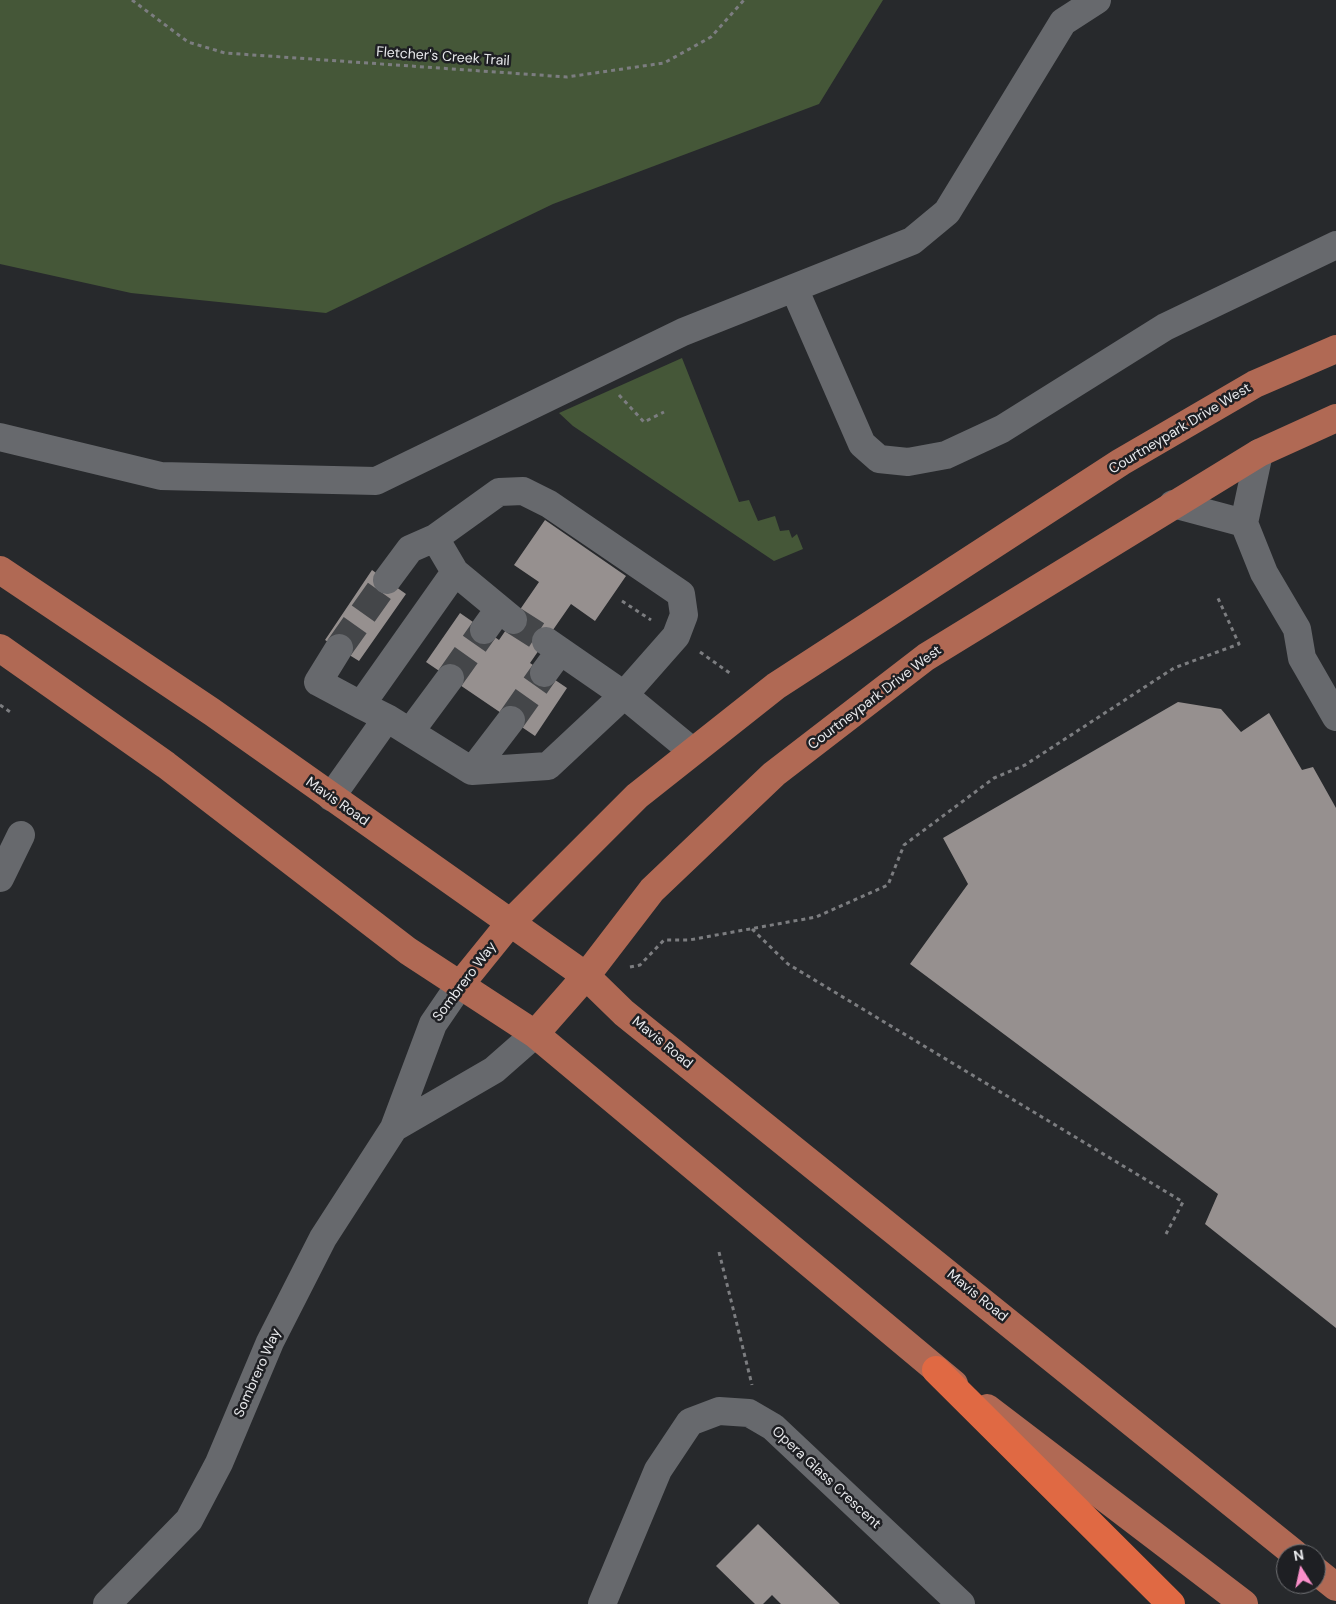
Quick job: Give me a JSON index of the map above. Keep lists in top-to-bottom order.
{
  "streets": {
    "main road": ["Courtneypark Drive West", "Mavis Road", "Sombrero Way"],
    "street": ["Opera Glass Crescent"],
    "path": ["Fletcher's Creek Trail"]
  },
  "crossings": [
    ["Courtneypark Drive West", "Mavis Road"],
    ["Courtneypark Drive West", "Sombrero Way"],
    ["Mavis Road", "Sombrero Way"]
  ],
  "north": "top"
}
